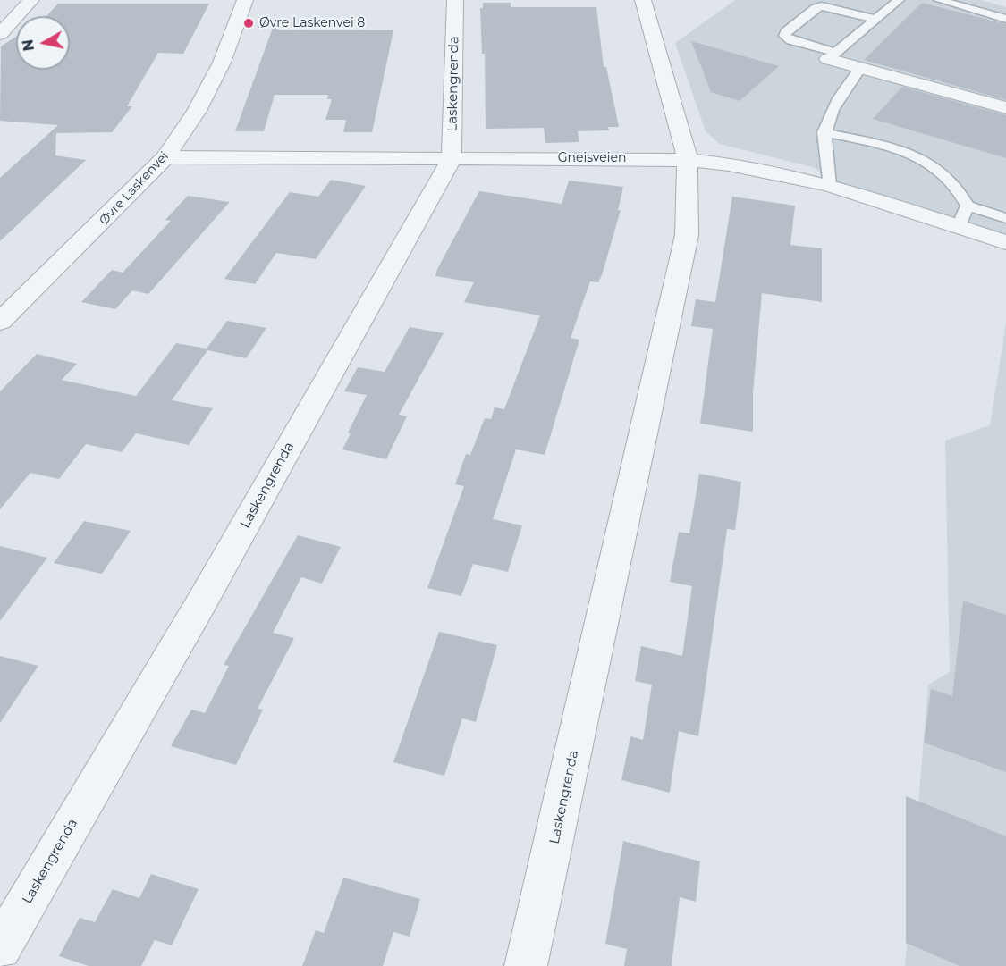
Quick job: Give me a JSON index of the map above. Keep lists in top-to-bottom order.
{
  "streets": {
    "street": ["Laskengrenda", "Gneisveien", "Øvre Laskenvei"]
  },
  "crossings": [
    ["Laskengrenda", "Gneisveien"],
    ["Gneisveien", "Øvre Laskenvei"]
  ],
  "places": ["Øvre Laskenvei 8"],
  "north": "left"
}
